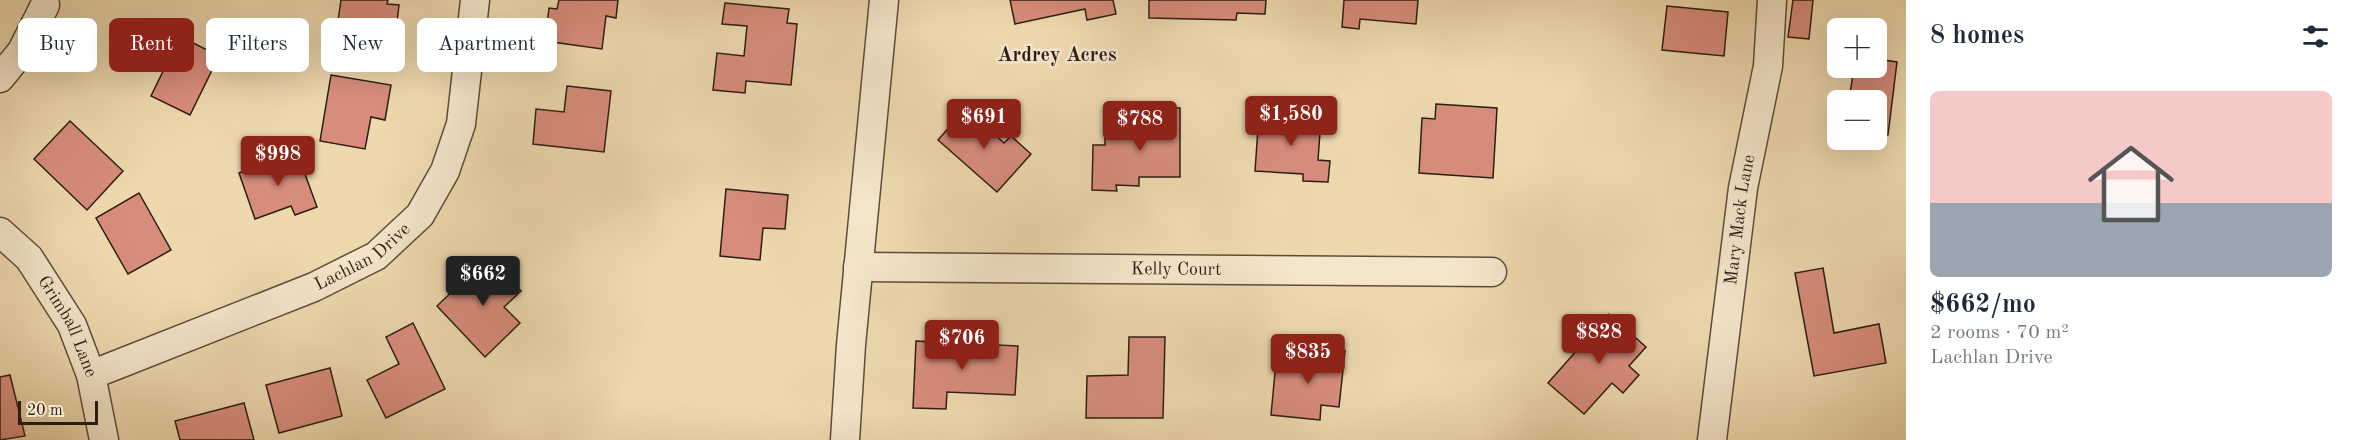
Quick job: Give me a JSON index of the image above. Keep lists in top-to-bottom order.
{
  "streets": {
    "street": [
      "Mary Mack Lane",
      "Lachlan Drive",
      "Kelly Court",
      "Grimball Lane"
    ]
  },
  "crossings": [
    ["Lachlan Drive", "Grimball Lane"]
  ],
  "districts": ["Ardrey Acres"],
  "scale_bar": "20 m",
  "page": {
    "heading": "8 homes",
    "map_buttons": ["+", "−"],
    "chip": [
      "Buy",
      "Rent",
      "Filters",
      "New",
      "Apartment"
    ],
    "list": [
      {
        "name": "$662/mo",
        "note": "2 rooms · 70 m² · Lachlan Drive"
      }
    ],
    "price": [
      "$1,580",
      "$691",
      "$788",
      "$998",
      "$662",
      "$828",
      "$706",
      "$835"
    ],
    "scale": "20 m"
  }
}
